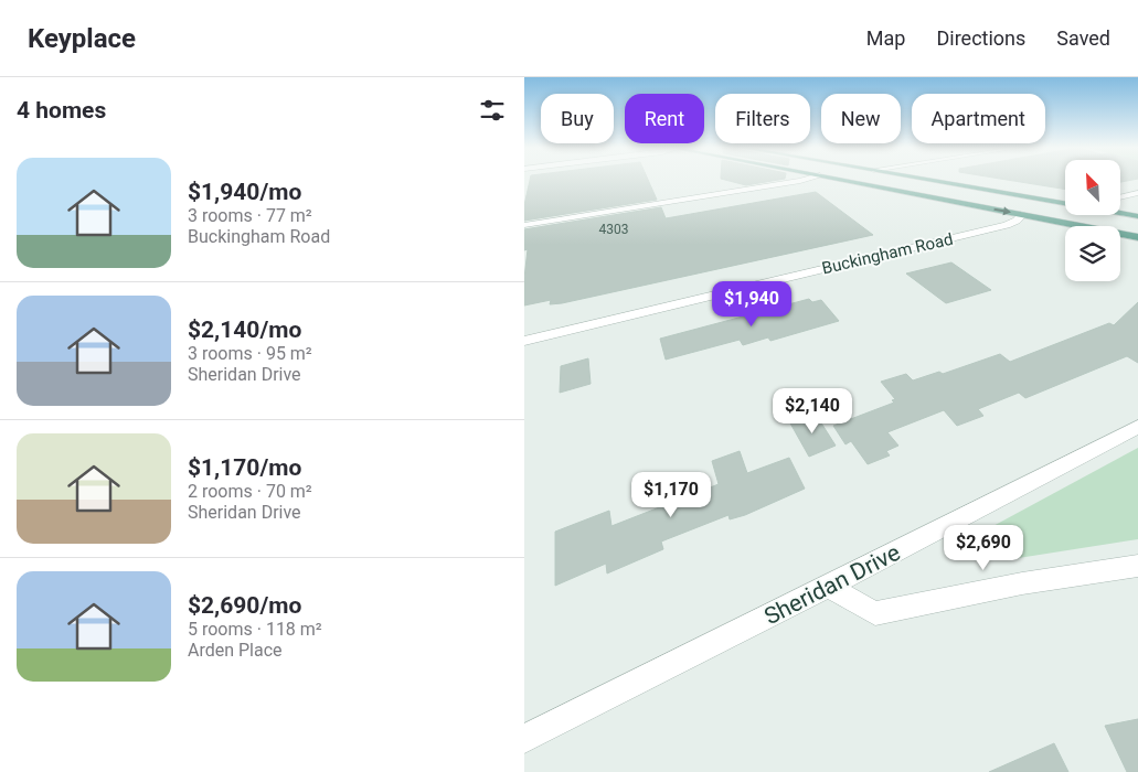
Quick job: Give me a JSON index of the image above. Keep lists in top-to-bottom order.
{
  "streets": {
    "street": ["Buckingham Road", "Sheridan Drive"]
  },
  "house_numbers": ["4303"],
  "north": "top left",
  "page": {
    "header": "Keyplace",
    "nav": ["Map", "Directions", "Saved"],
    "heading": "4 homes",
    "chip": [
      "Buy",
      "Rent",
      "Filters",
      "New",
      "Apartment"
    ],
    "list": [
      {
        "name": "$1,940/mo",
        "note": "3 rooms · 77 m² · Buckingham Road"
      },
      {
        "name": "$2,140/mo",
        "note": "3 rooms · 95 m² · Sheridan Drive"
      },
      {
        "name": "$1,170/mo",
        "note": "2 rooms · 70 m² · Sheridan Drive"
      },
      {
        "name": "$2,690/mo",
        "note": "5 rooms · 118 m² · Arden Place"
      }
    ],
    "price": [
      "$1,940",
      "$2,140",
      "$1,170",
      "$2,690"
    ]
  }
}
